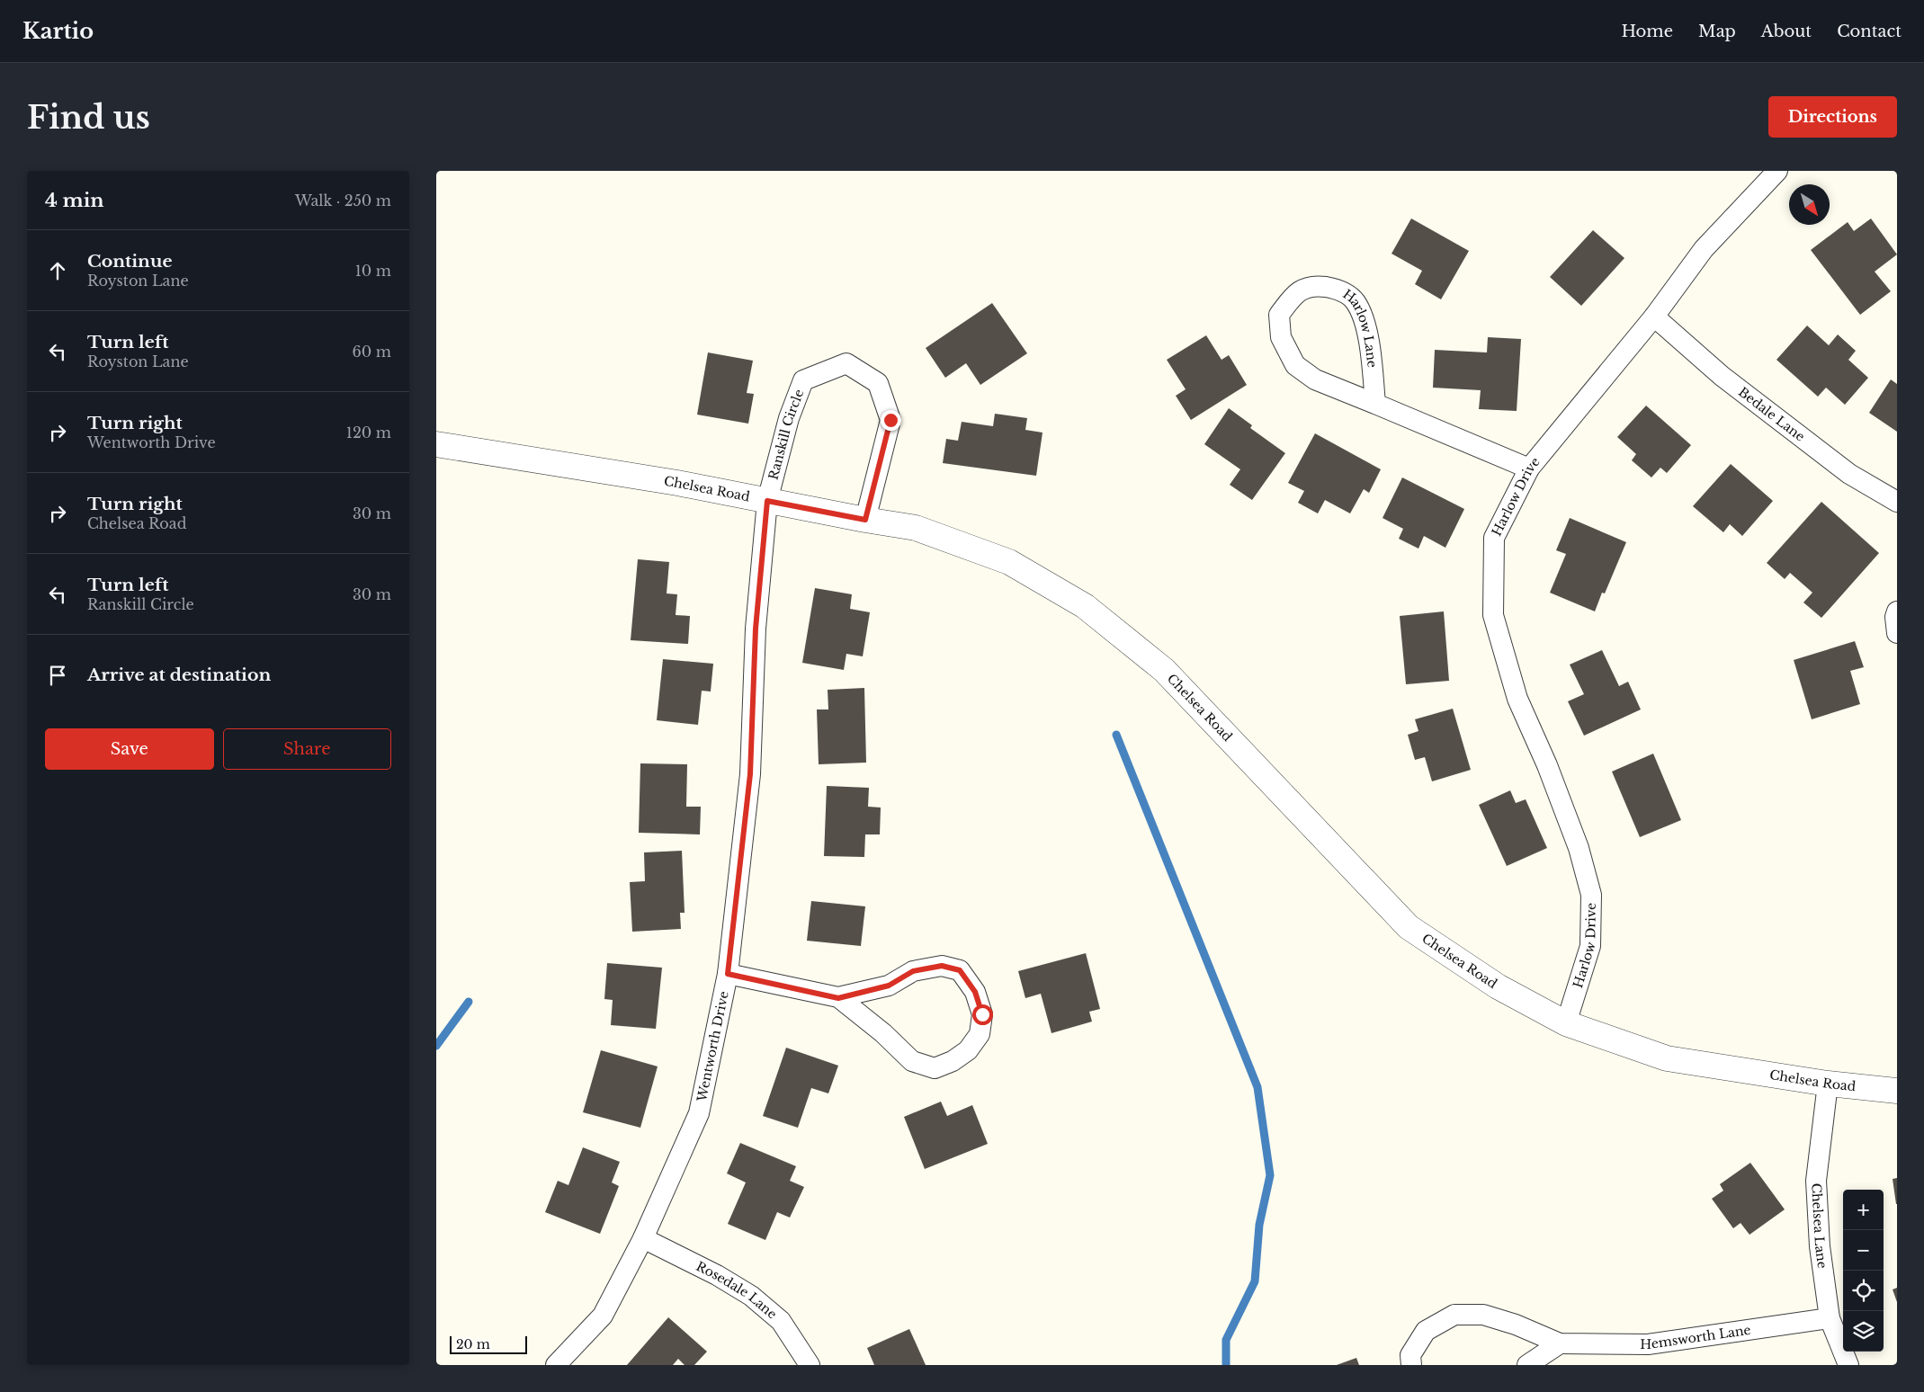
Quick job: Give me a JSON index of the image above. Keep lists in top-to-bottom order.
{
  "streets": {
    "street": [
      "Harlow Lane",
      "Bedale Lane",
      "Ranskill Circle",
      "Chelsea Road",
      "Harlow Drive",
      "Wentworth Drive",
      "Chelsea Lane",
      "Rosedale Lane",
      "Hemsworth Lane"
    ]
  },
  "crossings": [
    ["Harlow Lane", "Harlow Drive"],
    ["Bedale Lane", "Harlow Drive"],
    ["Ranskill Circle", "Chelsea Road"],
    ["Ranskill Circle", "Wentworth Drive"],
    ["Chelsea Road", "Harlow Drive"],
    ["Chelsea Road", "Wentworth Drive"],
    ["Chelsea Road", "Chelsea Lane"],
    ["Wentworth Drive", "Rosedale Lane"],
    ["Chelsea Lane", "Hemsworth Lane"]
  ],
  "scale_bar": "20 m",
  "north": "bottom right",
  "page": {
    "header": "Kartio",
    "nav": [
      "Home",
      "Map",
      "About",
      "Contact"
    ],
    "buttons": [
      "Directions",
      ["Save", "Share"]
    ],
    "title": "Find us",
    "heading": ["4 min", "Walk · 250 m"],
    "list": [
      ["Continue", "Royston Lane", "10 m"],
      ["Turn left", "Royston Lane", "60 m"],
      ["Turn right", "Wentworth Drive", "120 m"],
      ["Turn right", "Chelsea Road", "30 m"],
      ["Turn left", "Ranskill Circle", "30 m"],
      "Arrive at destination"
    ],
    "map_buttons": ["+", "−"],
    "scale": "20 m"
  }
}
